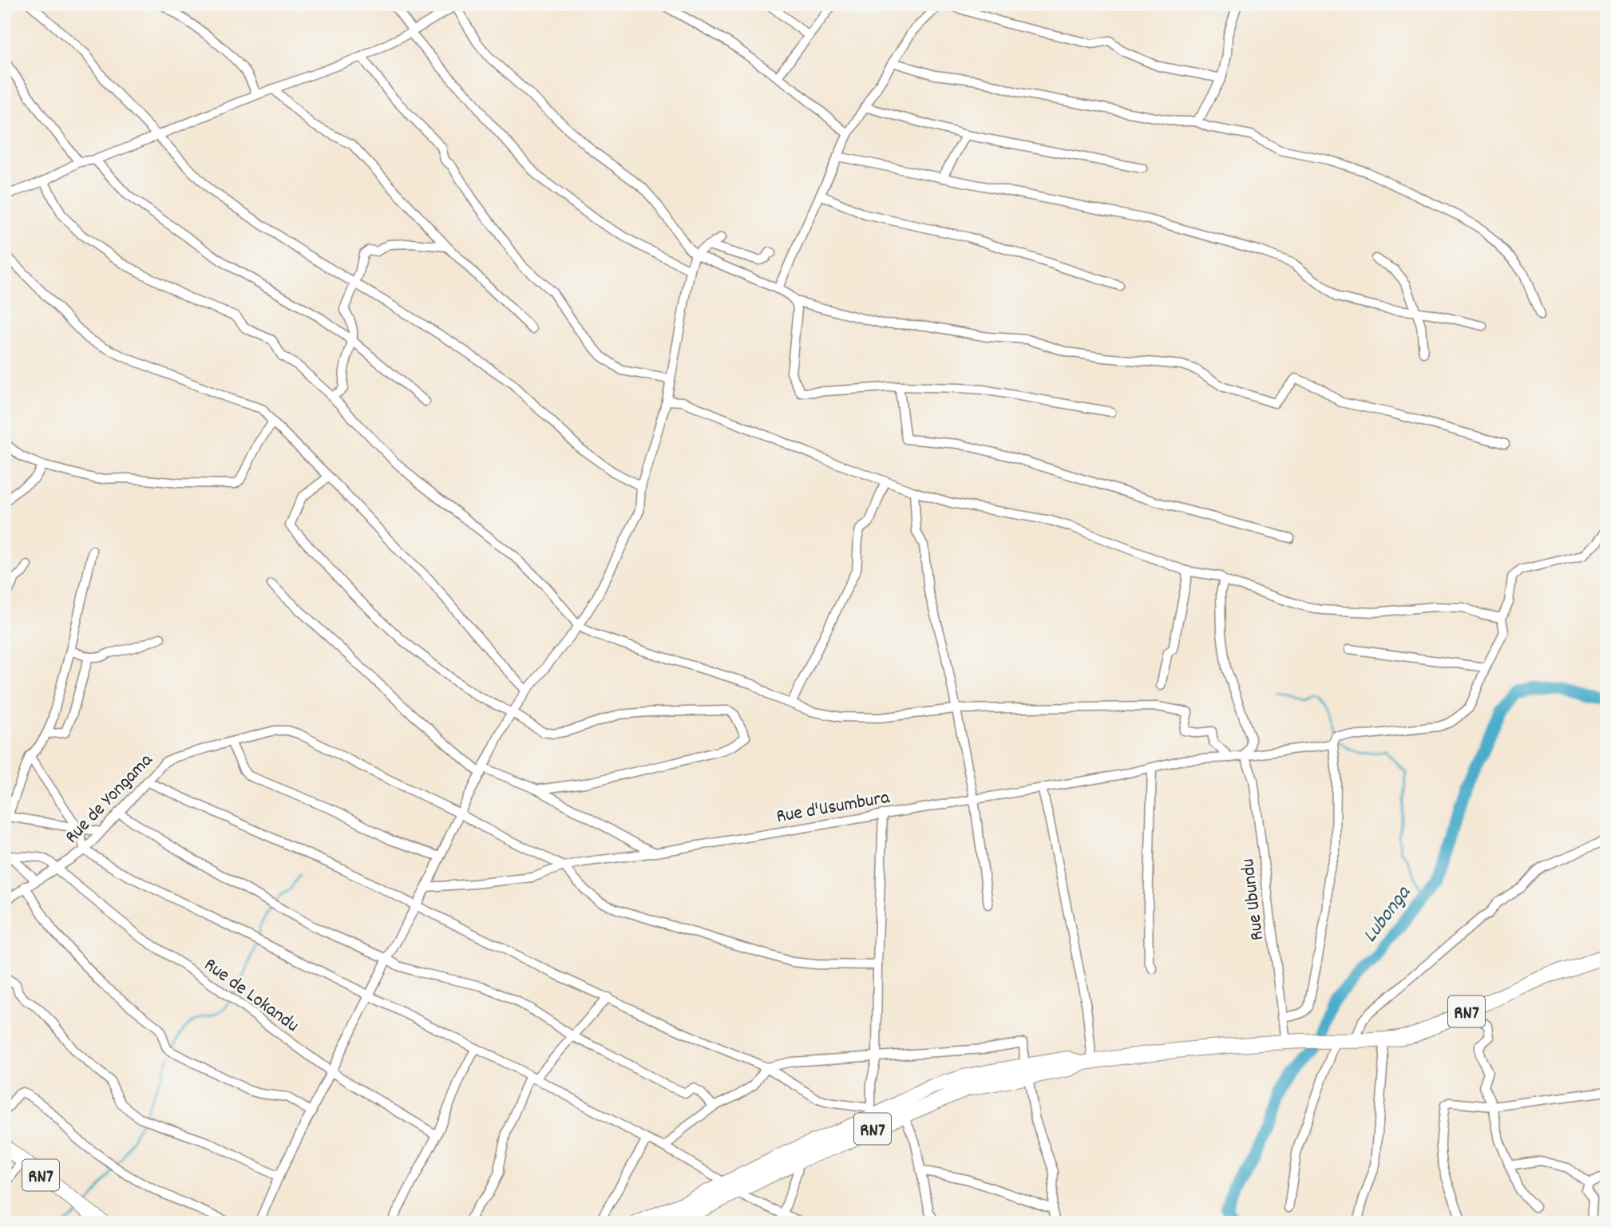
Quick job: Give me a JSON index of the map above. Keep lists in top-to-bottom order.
{
  "streets": {
    "main road": ["RN7"],
    "street": [
      "Rue de Yongama",
      "Rue d'Usumbura",
      "Rue Ubundu",
      "Rue de Lokandu"
    ]
  },
  "crossings": [
    ["Rue de Yongama", "Rue d'Usumbura"],
    ["Rue de Yongama", "Rue de Lokandu"],
    ["Rue d'Usumbura", "Rue Ubundu"],
    ["Rue Ubundu", "RN7"]
  ],
  "water": ["Lubonga"]
}
